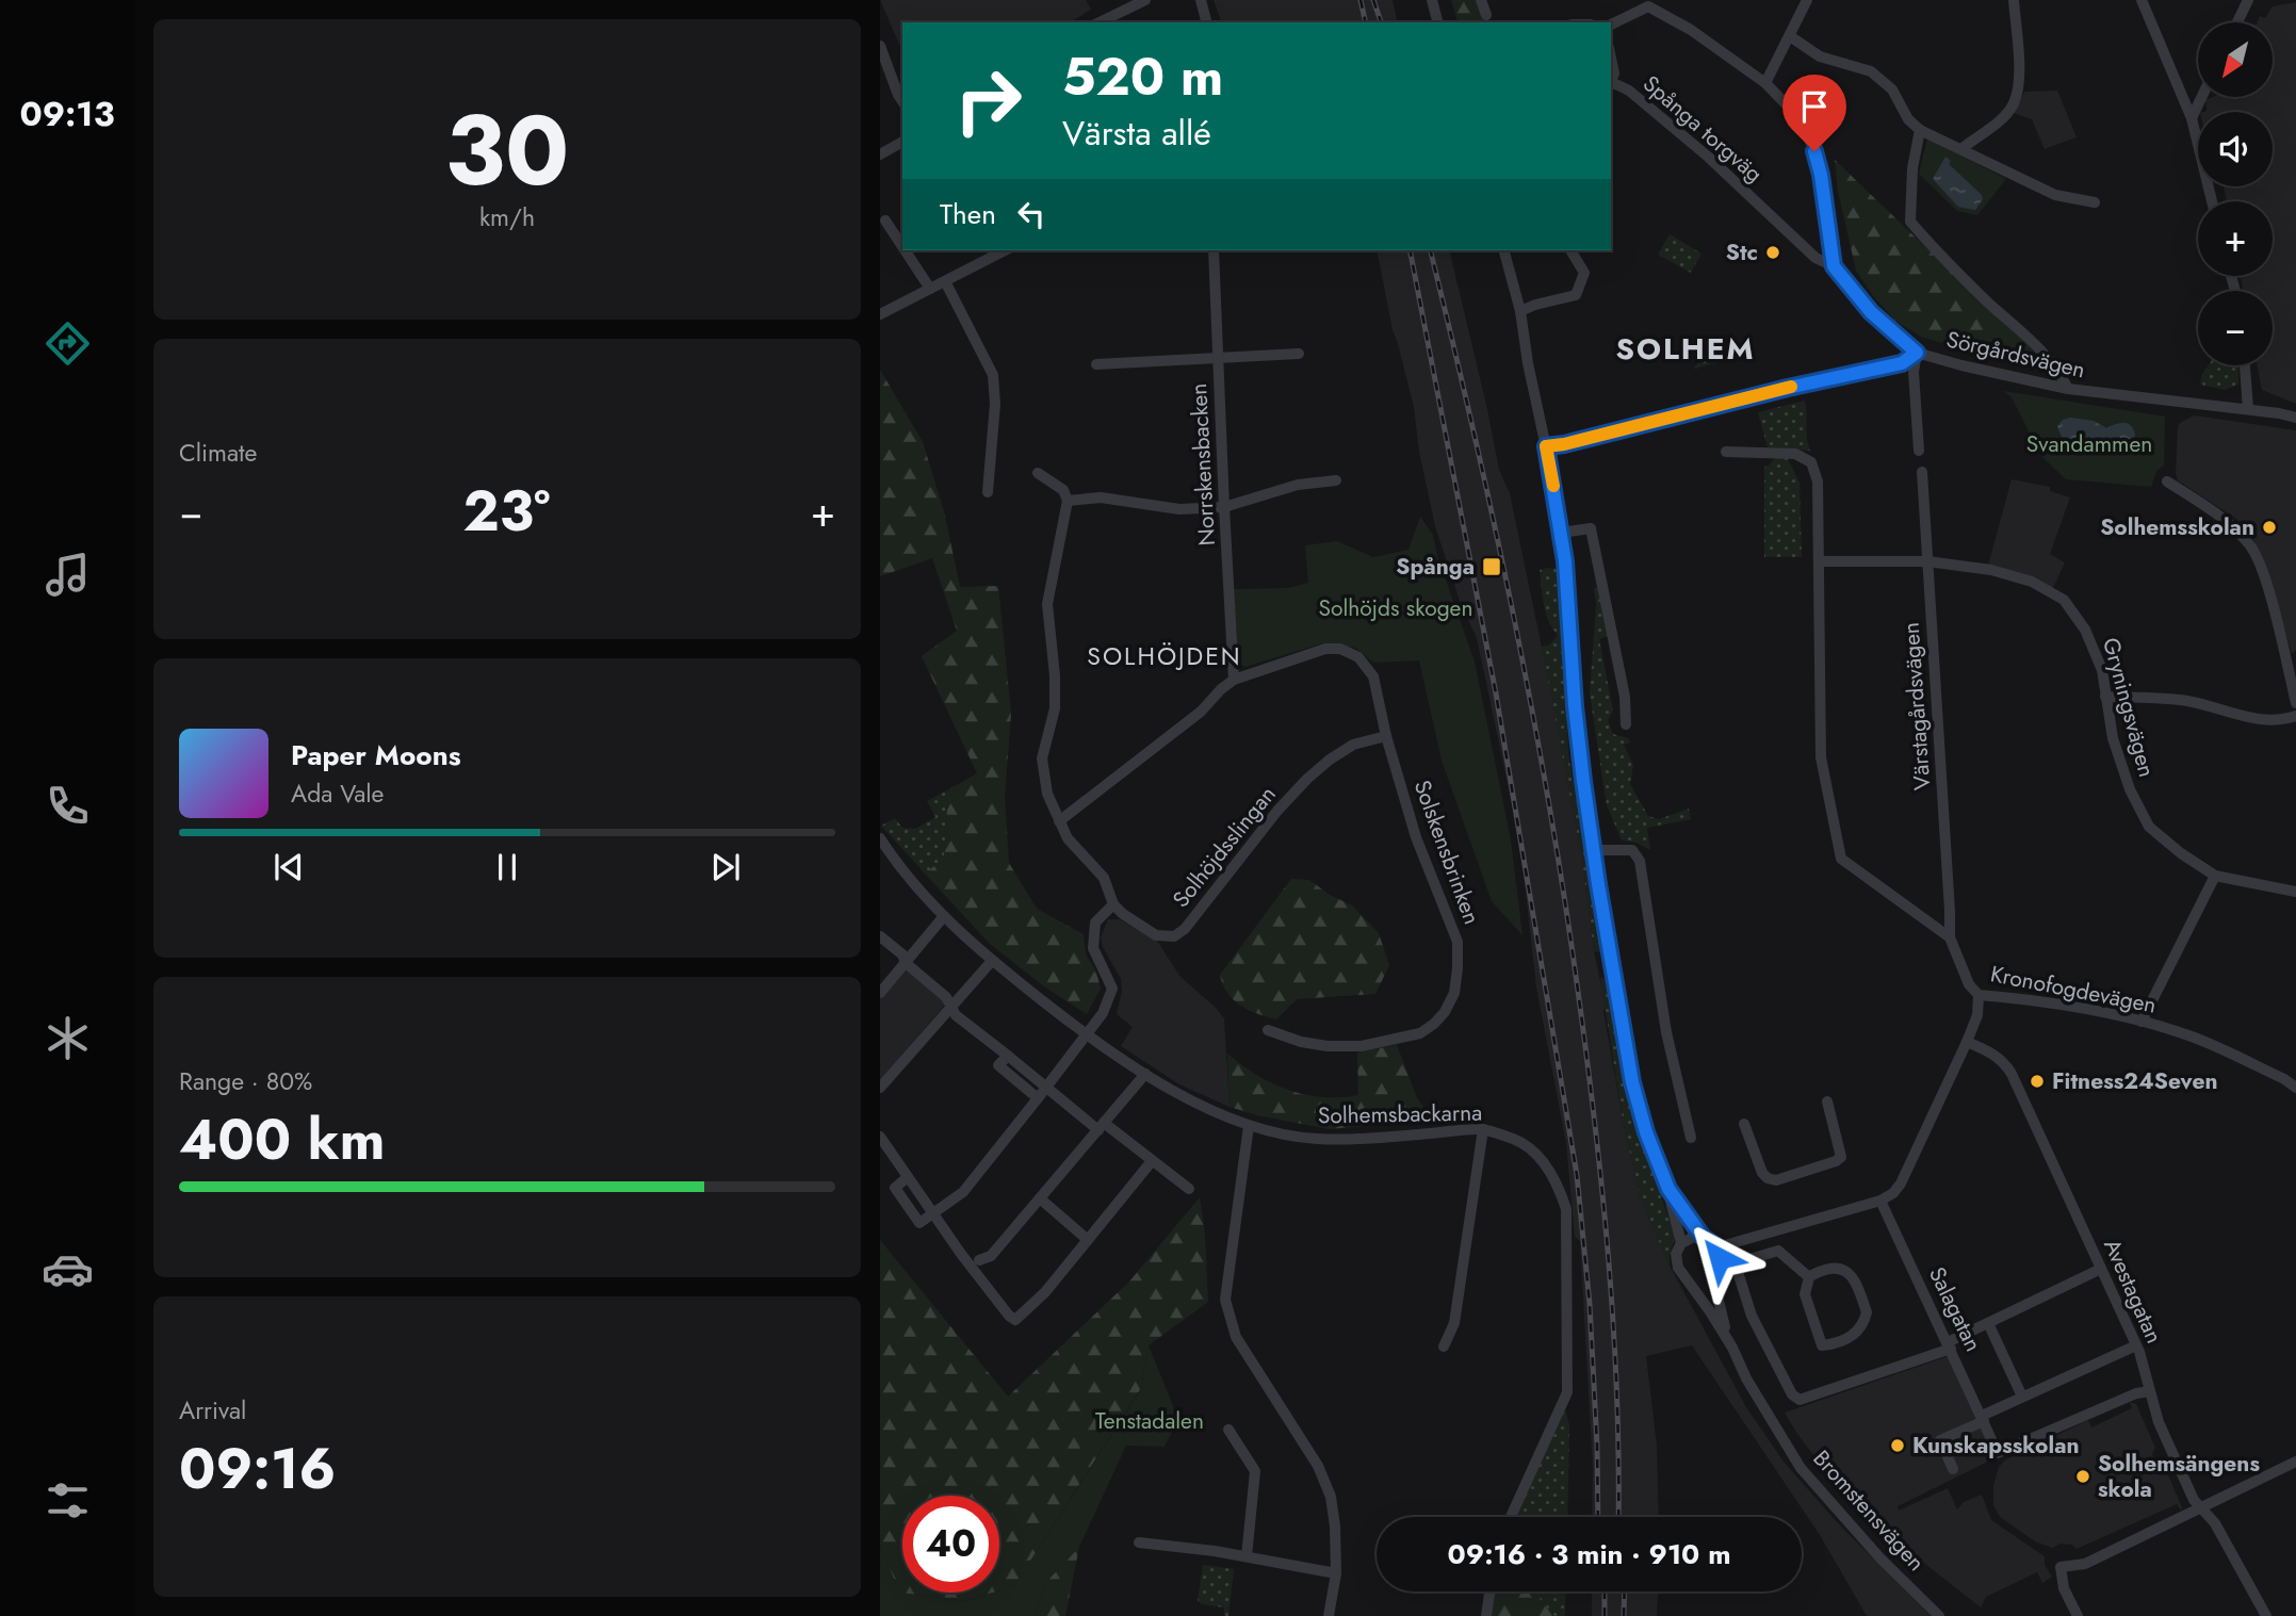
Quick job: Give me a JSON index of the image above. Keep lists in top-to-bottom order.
{
  "streets": {
    "street": [
      "Spånga torgväg",
      "Sörgårdsvägen",
      "Norrskensbacken",
      "Värstagårdsvägen",
      "Gryningsvägen",
      "Solhöjdsslingan",
      "Solskensbrinken",
      "Kronofogdevägen",
      "Solhemsbackarna",
      "Avestagatan",
      "Salagatan",
      "Bromstensvägen"
    ]
  },
  "crossings": [
    ["Spånga torgväg", "Sörgårdsvägen"],
    ["Norrskensbacken", "Solskensbrinken"],
    ["Värstagårdsvägen", "Gryningsvägen"],
    ["Värstagårdsvägen", "Kronofogdevägen"],
    ["Solhöjdsslingan", "Solskensbrinken"],
    ["Avestagatan", "Salagatan"]
  ],
  "districts": ["SOLHEM", "SOLHÖJDEN"],
  "parks": ["Svandammen", "Solhöjds skogen", "Tenstadalen"],
  "places": {
    "other": [
      "Stc",
      "Solhemsskolan",
      "Fitness24Seven",
      "Kunskapsskolan",
      "Solhemsängens skola"
    ],
    "transit": ["Spånga"]
  },
  "north": "bottom left",
  "page": {
    "tabs": "09:13",
    "tile": [
      ["30", "km/h"],
      "Climate",
      ["Range · 80%", "400 km"],
      ["Arrival", "09:16"]
    ],
    "map_buttons": ["+", "−"],
    "turn": ["520 m", "Värsta allé"],
    "then": "Then",
    "heat": ["−", "23°", "+"],
    "song": ["Paper Moons", "Ada Vale"],
    "limit": "40",
    "trip": "09:16 · 3 min · 910 m"
  }
}
